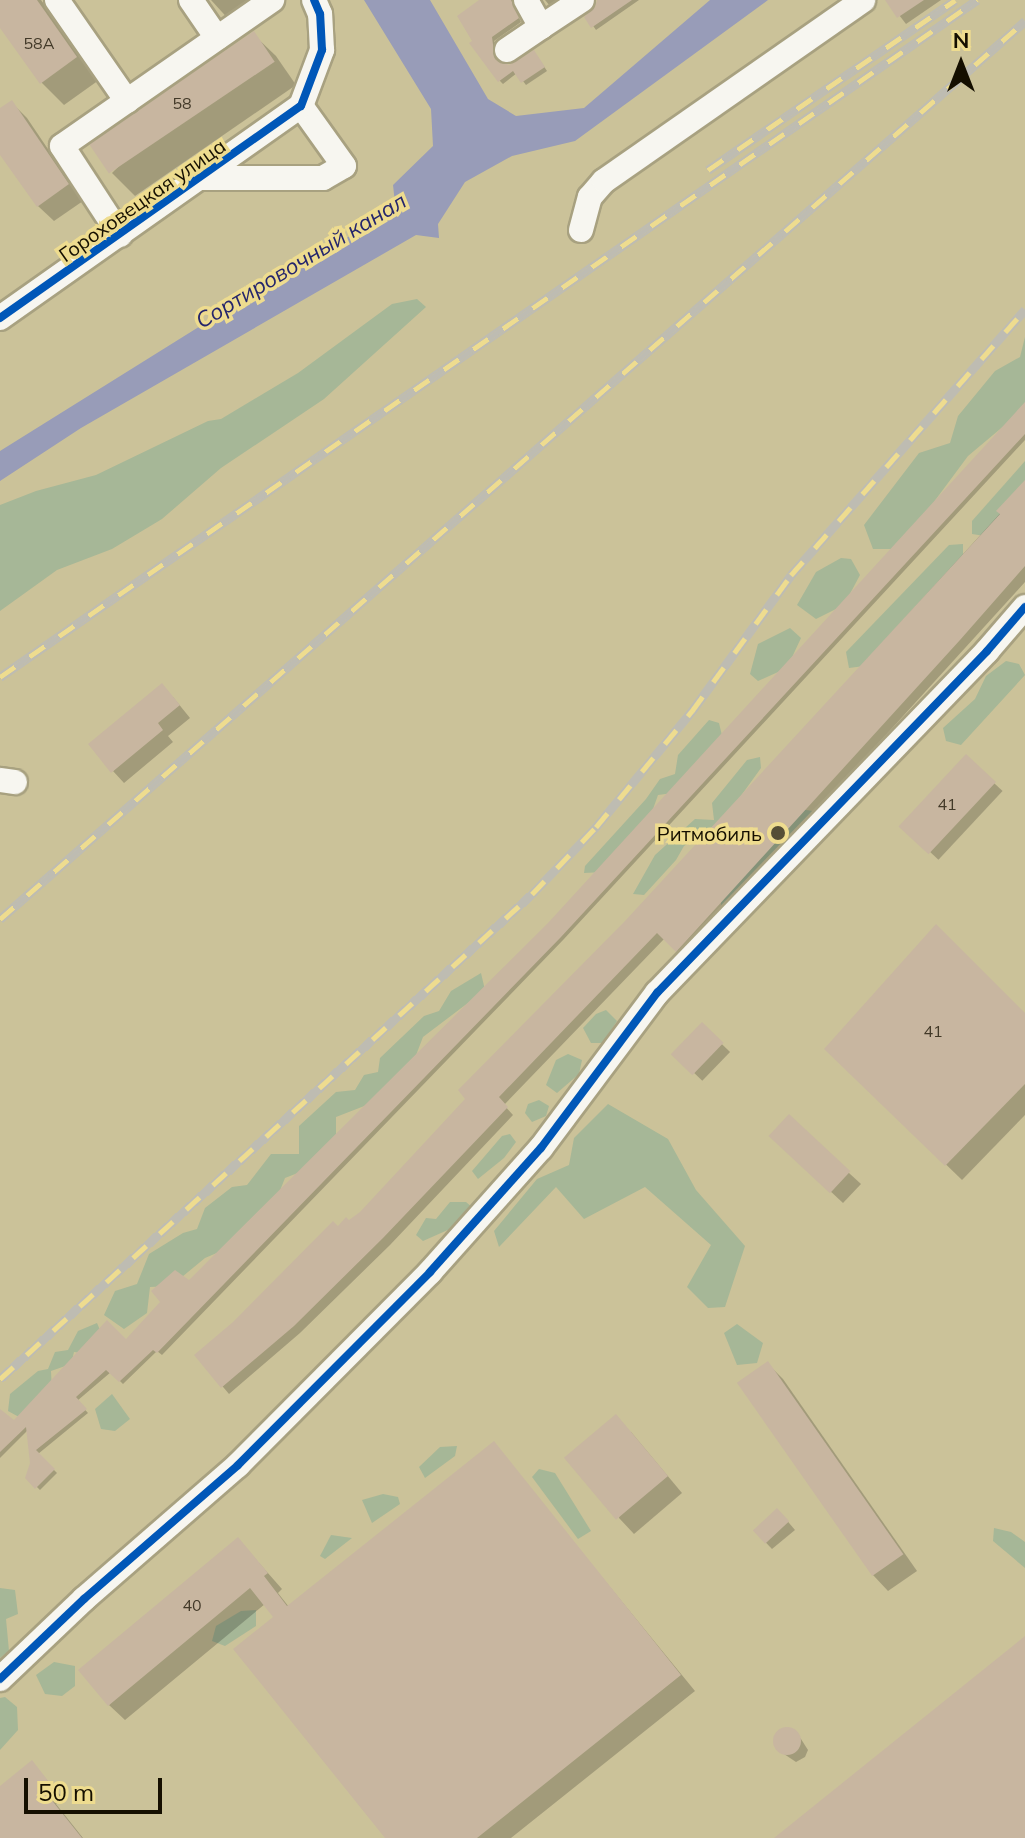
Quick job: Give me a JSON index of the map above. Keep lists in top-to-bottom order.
{
  "streets": {
    "street": ["Гороховецкая улица"]
  },
  "water": ["Сортировочный канал"],
  "places": ["Ритмобиль"],
  "house_numbers": [
    "58А",
    "58",
    "41",
    "41",
    "40"
  ],
  "scale_bar": "50 m",
  "north": "top"
}
